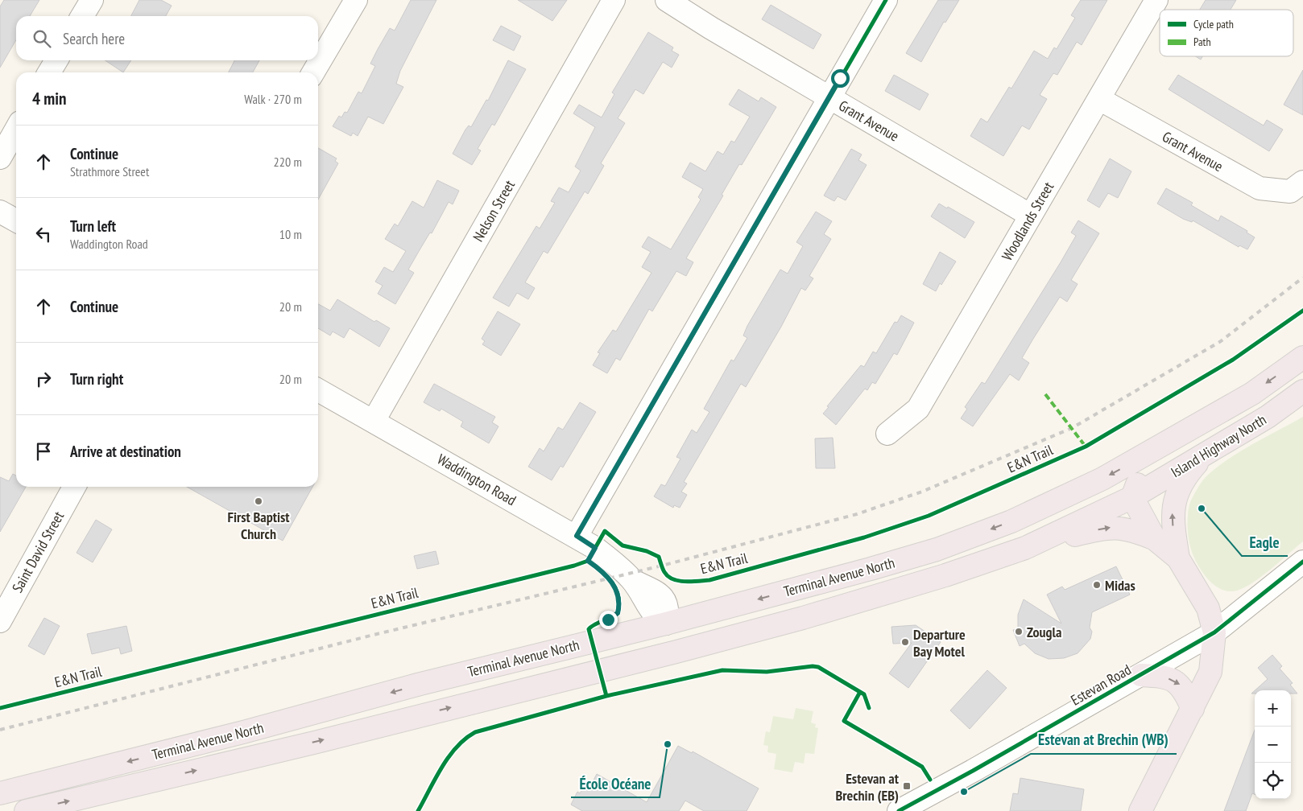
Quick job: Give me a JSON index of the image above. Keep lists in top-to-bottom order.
{
  "streets": {
    "main road": ["Island Highway North", "Terminal Avenue North"],
    "street": [
      "Grant Avenue",
      "Nelson Street",
      "Woodlands Street",
      "Waddington Road",
      "Saint David Street",
      "Estevan Road"
    ],
    "cycle path": ["E&N Trail"]
  },
  "crossings": [
    ["Grant Avenue", "Woodlands Street"],
    ["Nelson Street", "Waddington Road"],
    ["Island Highway North", "Terminal Avenue North"],
    ["Waddington Road", "Terminal Avenue North"]
  ],
  "places": {
    "other": [
      "First Baptist Church",
      "Eagle",
      "Midas",
      "Zougla",
      "Departure Bay Motel",
      "École Océane",
      "Estevan at Brechin (WB)"
    ],
    "transit": ["Estevan at Brechin (EB)"]
  },
  "legend": ["Cycle path", "Path"],
  "page": {
    "search": "Search here",
    "heading": ["4 min", "Walk · 270 m"],
    "list": [
      ["Continue", "Strathmore Street", "220 m"],
      ["Turn left", "Waddington Road", "10 m"],
      ["Continue", "20 m"],
      ["Turn right", "20 m"],
      "Arrive at destination"
    ],
    "map_buttons": ["+", "−"]
  }
}
